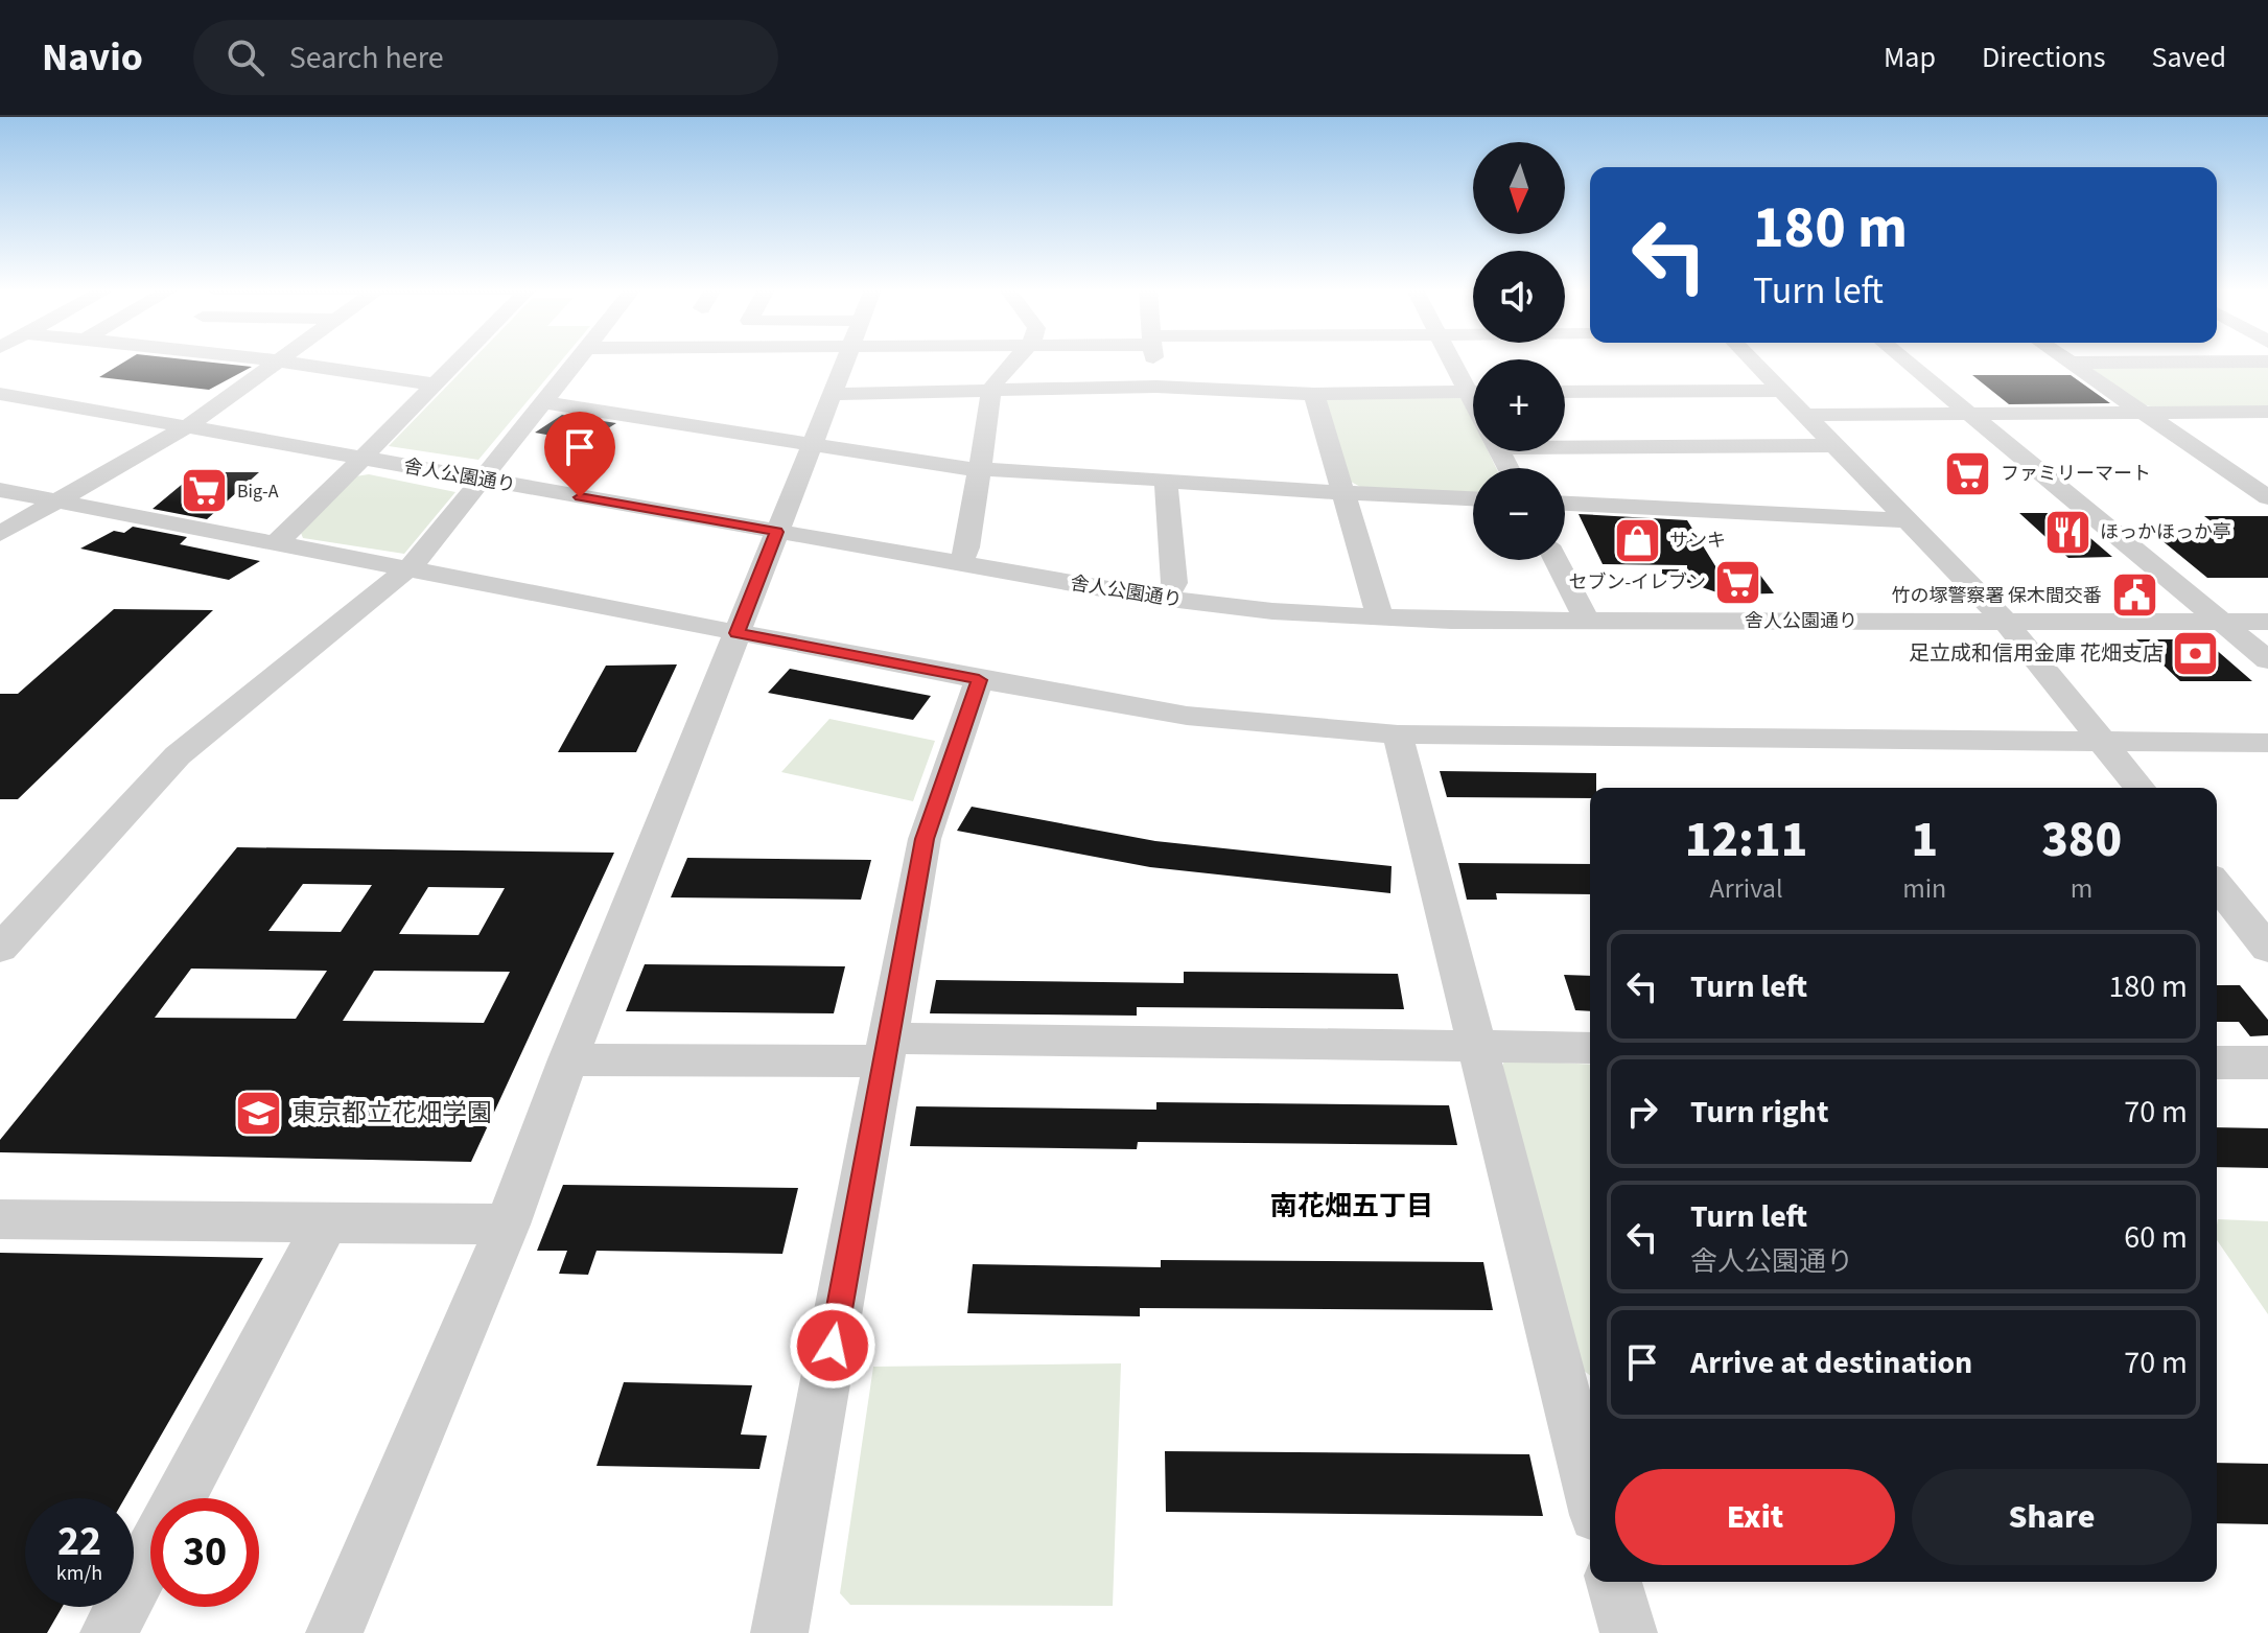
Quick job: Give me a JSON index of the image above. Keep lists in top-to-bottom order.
{
  "streets": {
    "street": ["舎人公園通り"]
  },
  "districts": ["南花畑五丁目"],
  "places": {
    "supermarket": ["ファミリーマート", "Big-A", "セブン-イレブン"],
    "restaurant": ["ほっかほっか亭"],
    "shop": ["サンキ"],
    "public building": ["竹の塚警察署 保木間交番"],
    "bank": ["足立成和信用金庫 花畑支店"],
    "school or university": ["東京都立花畑学園"]
  },
  "north": "bottom",
  "page": {
    "header": "Navio",
    "search": "Search here",
    "nav": ["Map", "Directions", "Saved"],
    "map_buttons": ["+", "−"],
    "turn": ["180 m", "Turn left"],
    "eta": [
      "12:11",
      "Arrival",
      "1",
      "min",
      "380",
      "m"
    ],
    "list": [
      {
        "name": "Turn left",
        "value": "180 m"
      },
      {
        "name": "Turn right",
        "value": "70 m"
      },
      {
        "name": "Turn left",
        "note": "舎人公園通り",
        "value": "60 m"
      },
      {
        "name": "Arrive at destination",
        "value": "70 m"
      }
    ],
    "buttons": ["Exit", "Share"],
    "speed": "22 km/h",
    "limit": "30"
  }
}
